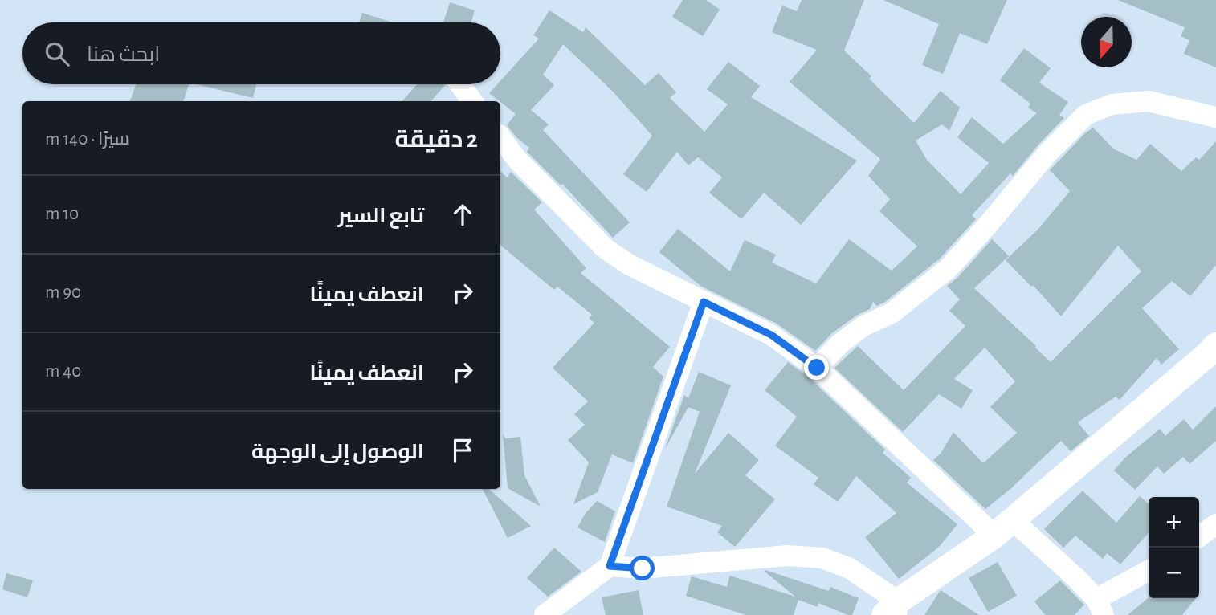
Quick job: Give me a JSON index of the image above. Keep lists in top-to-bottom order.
{
  "north": "bottom",
  "page": {
    "search": "ابحث هنا",
    "heading": ["2 دقيقة", "سيرًا · 140 m"],
    "list": [
      ["تابع السير", "10 m"],
      ["انعطف يمينًا", "90 m"],
      ["انعطف يمينًا", "40 m"],
      "الوصول إلى الوجهة"
    ],
    "map_buttons": ["+", "−"]
  }
}
